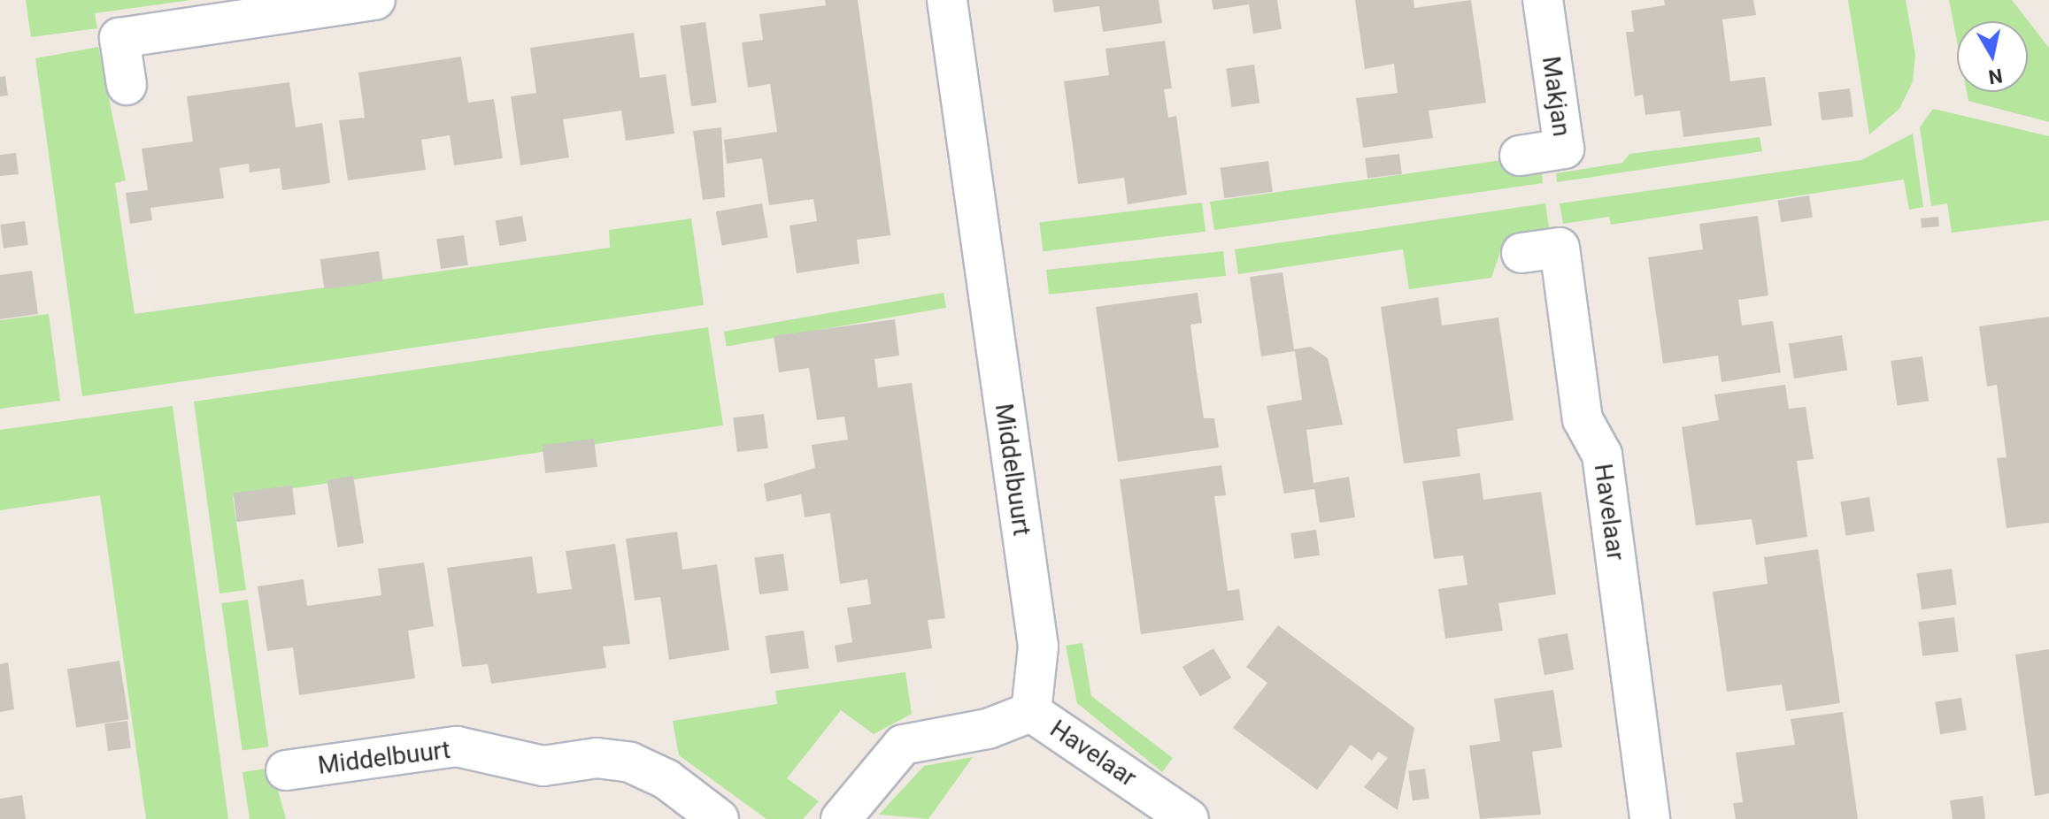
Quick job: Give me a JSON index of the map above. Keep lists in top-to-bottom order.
{
  "streets": {
    "street": ["Makjan", "Middelbuurt", "Havelaar"]
  },
  "crossings": [
    ["Middelbuurt", "Havelaar"]
  ],
  "north": "bottom"
}
